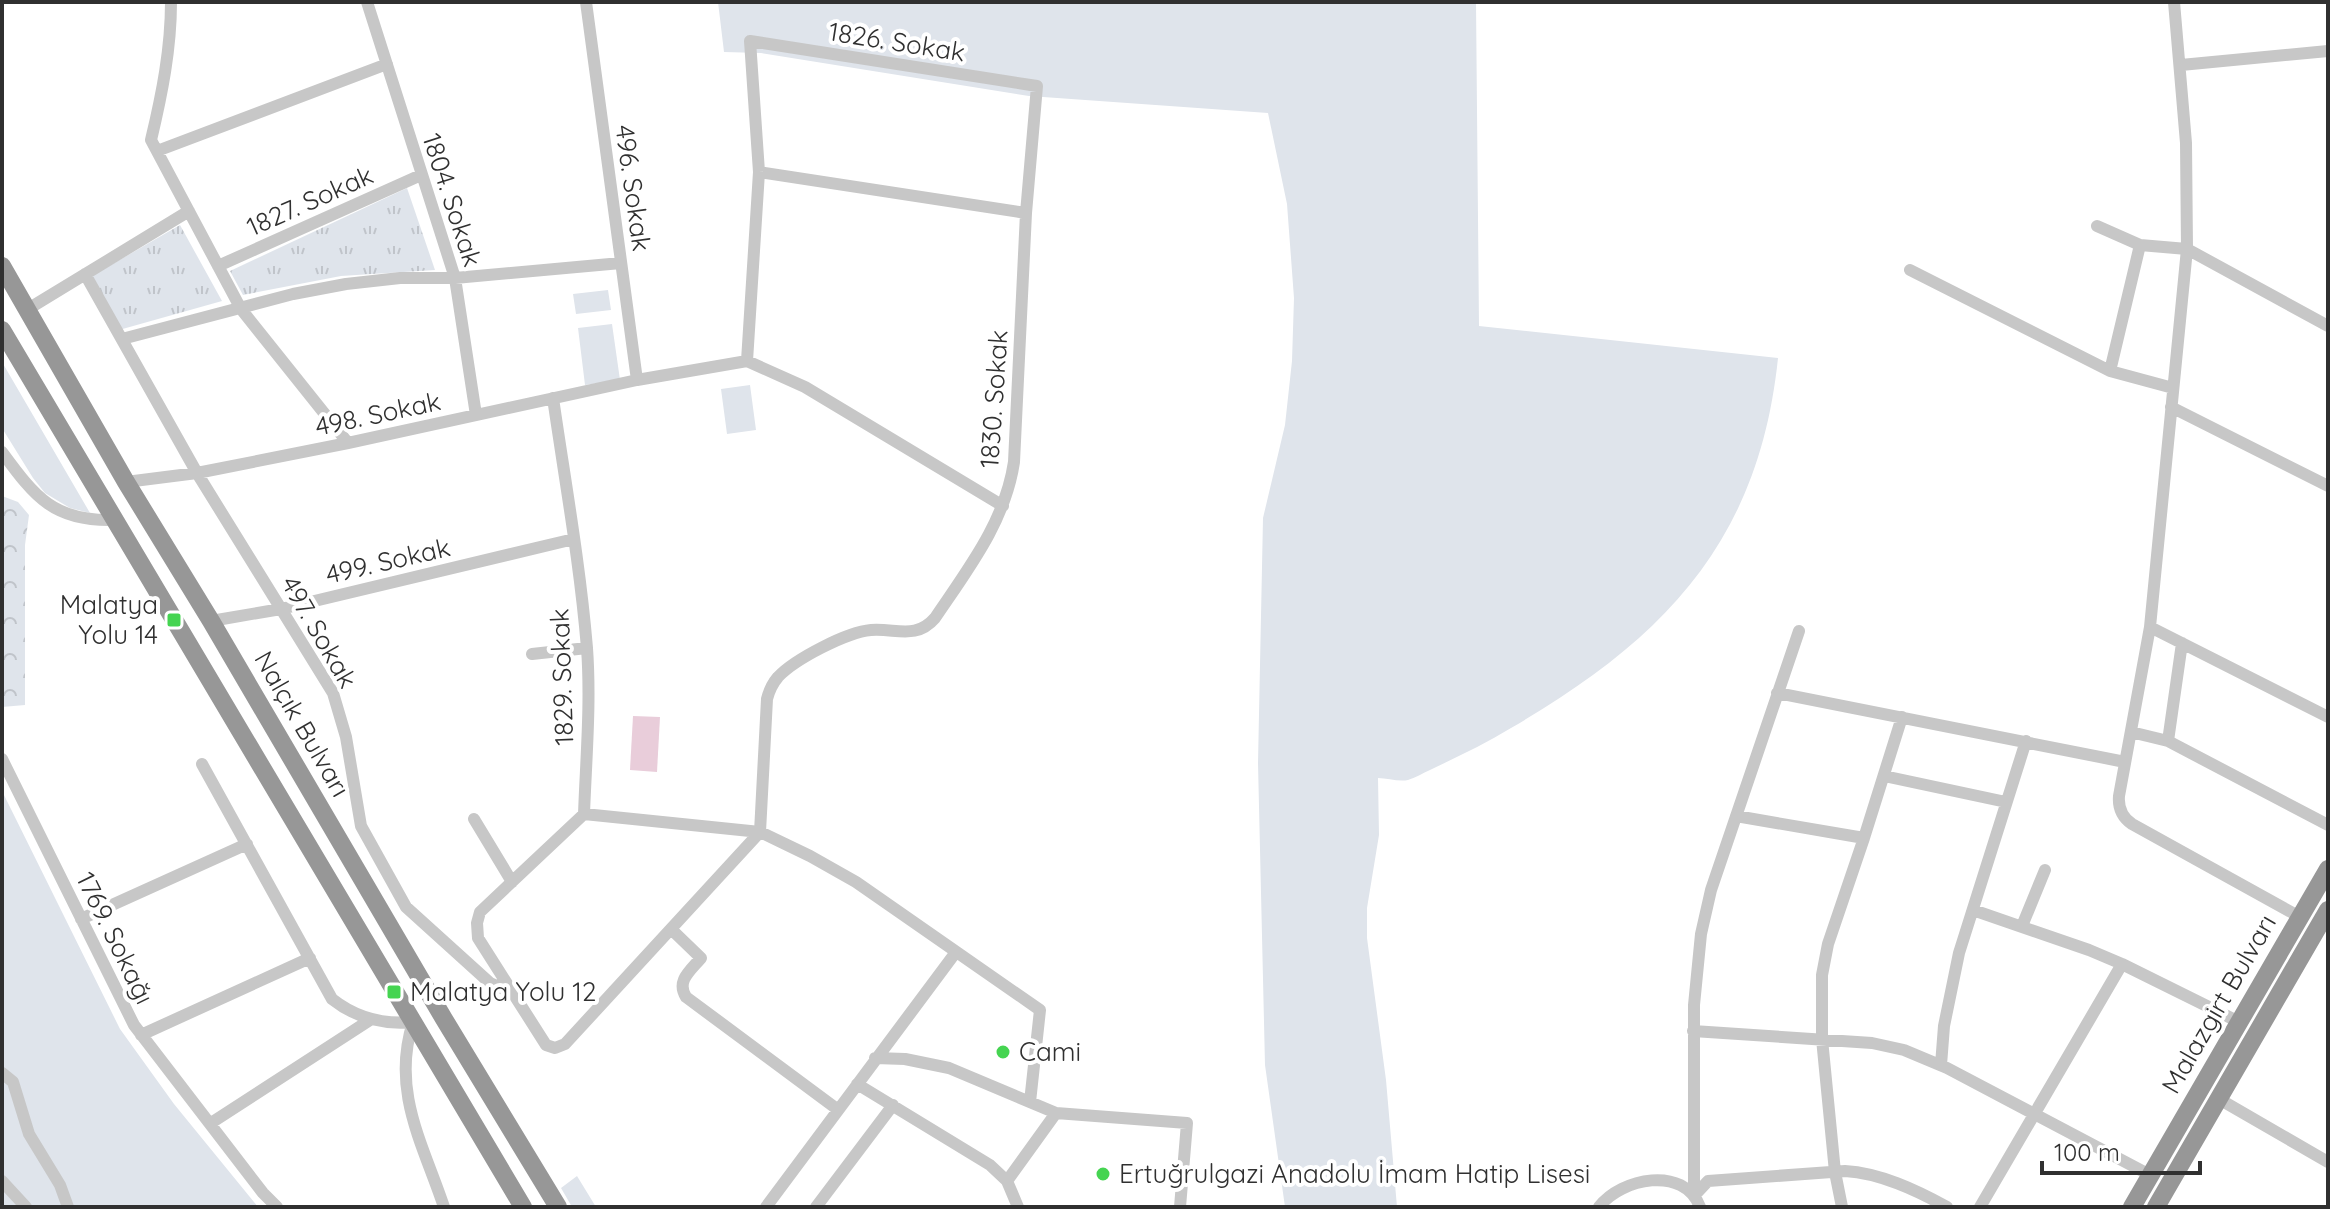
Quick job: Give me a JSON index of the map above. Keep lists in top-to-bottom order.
{
  "streets": {
    "highway": ["Nalçık Bulvarı", "Malazgirt Bulvarı"],
    "street": [
      "1826. Sokak",
      "496. Sokak",
      "1804. Sokak",
      "1827. Sokak",
      "1830. Sokak",
      "498. Sokak",
      "499. Sokak",
      "497. Sokak",
      "1829. Sokak",
      "1769. Sokağı"
    ]
  },
  "crossings": [
    ["1826. Sokak", "1830. Sokak"],
    ["496. Sokak", "498. Sokak"],
    ["1804. Sokak", "1827. Sokak"],
    ["1804. Sokak", "498. Sokak"],
    ["498. Sokak", "497. Sokak"],
    ["498. Sokak", "1829. Sokak"],
    ["498. Sokak", "Nalçık Bulvarı"],
    ["499. Sokak", "497. Sokak"],
    ["499. Sokak", "1829. Sokak"],
    ["499. Sokak", "Nalçık Bulvarı"]
  ],
  "places": {
    "transit": ["Malatya Yolu 14", "Malatya Yolu 12"],
    "other": ["Cami", "Ertuğrulgazi Anadolu İmam Hatip Lisesi"]
  },
  "scale_bar": "100 m"
}
